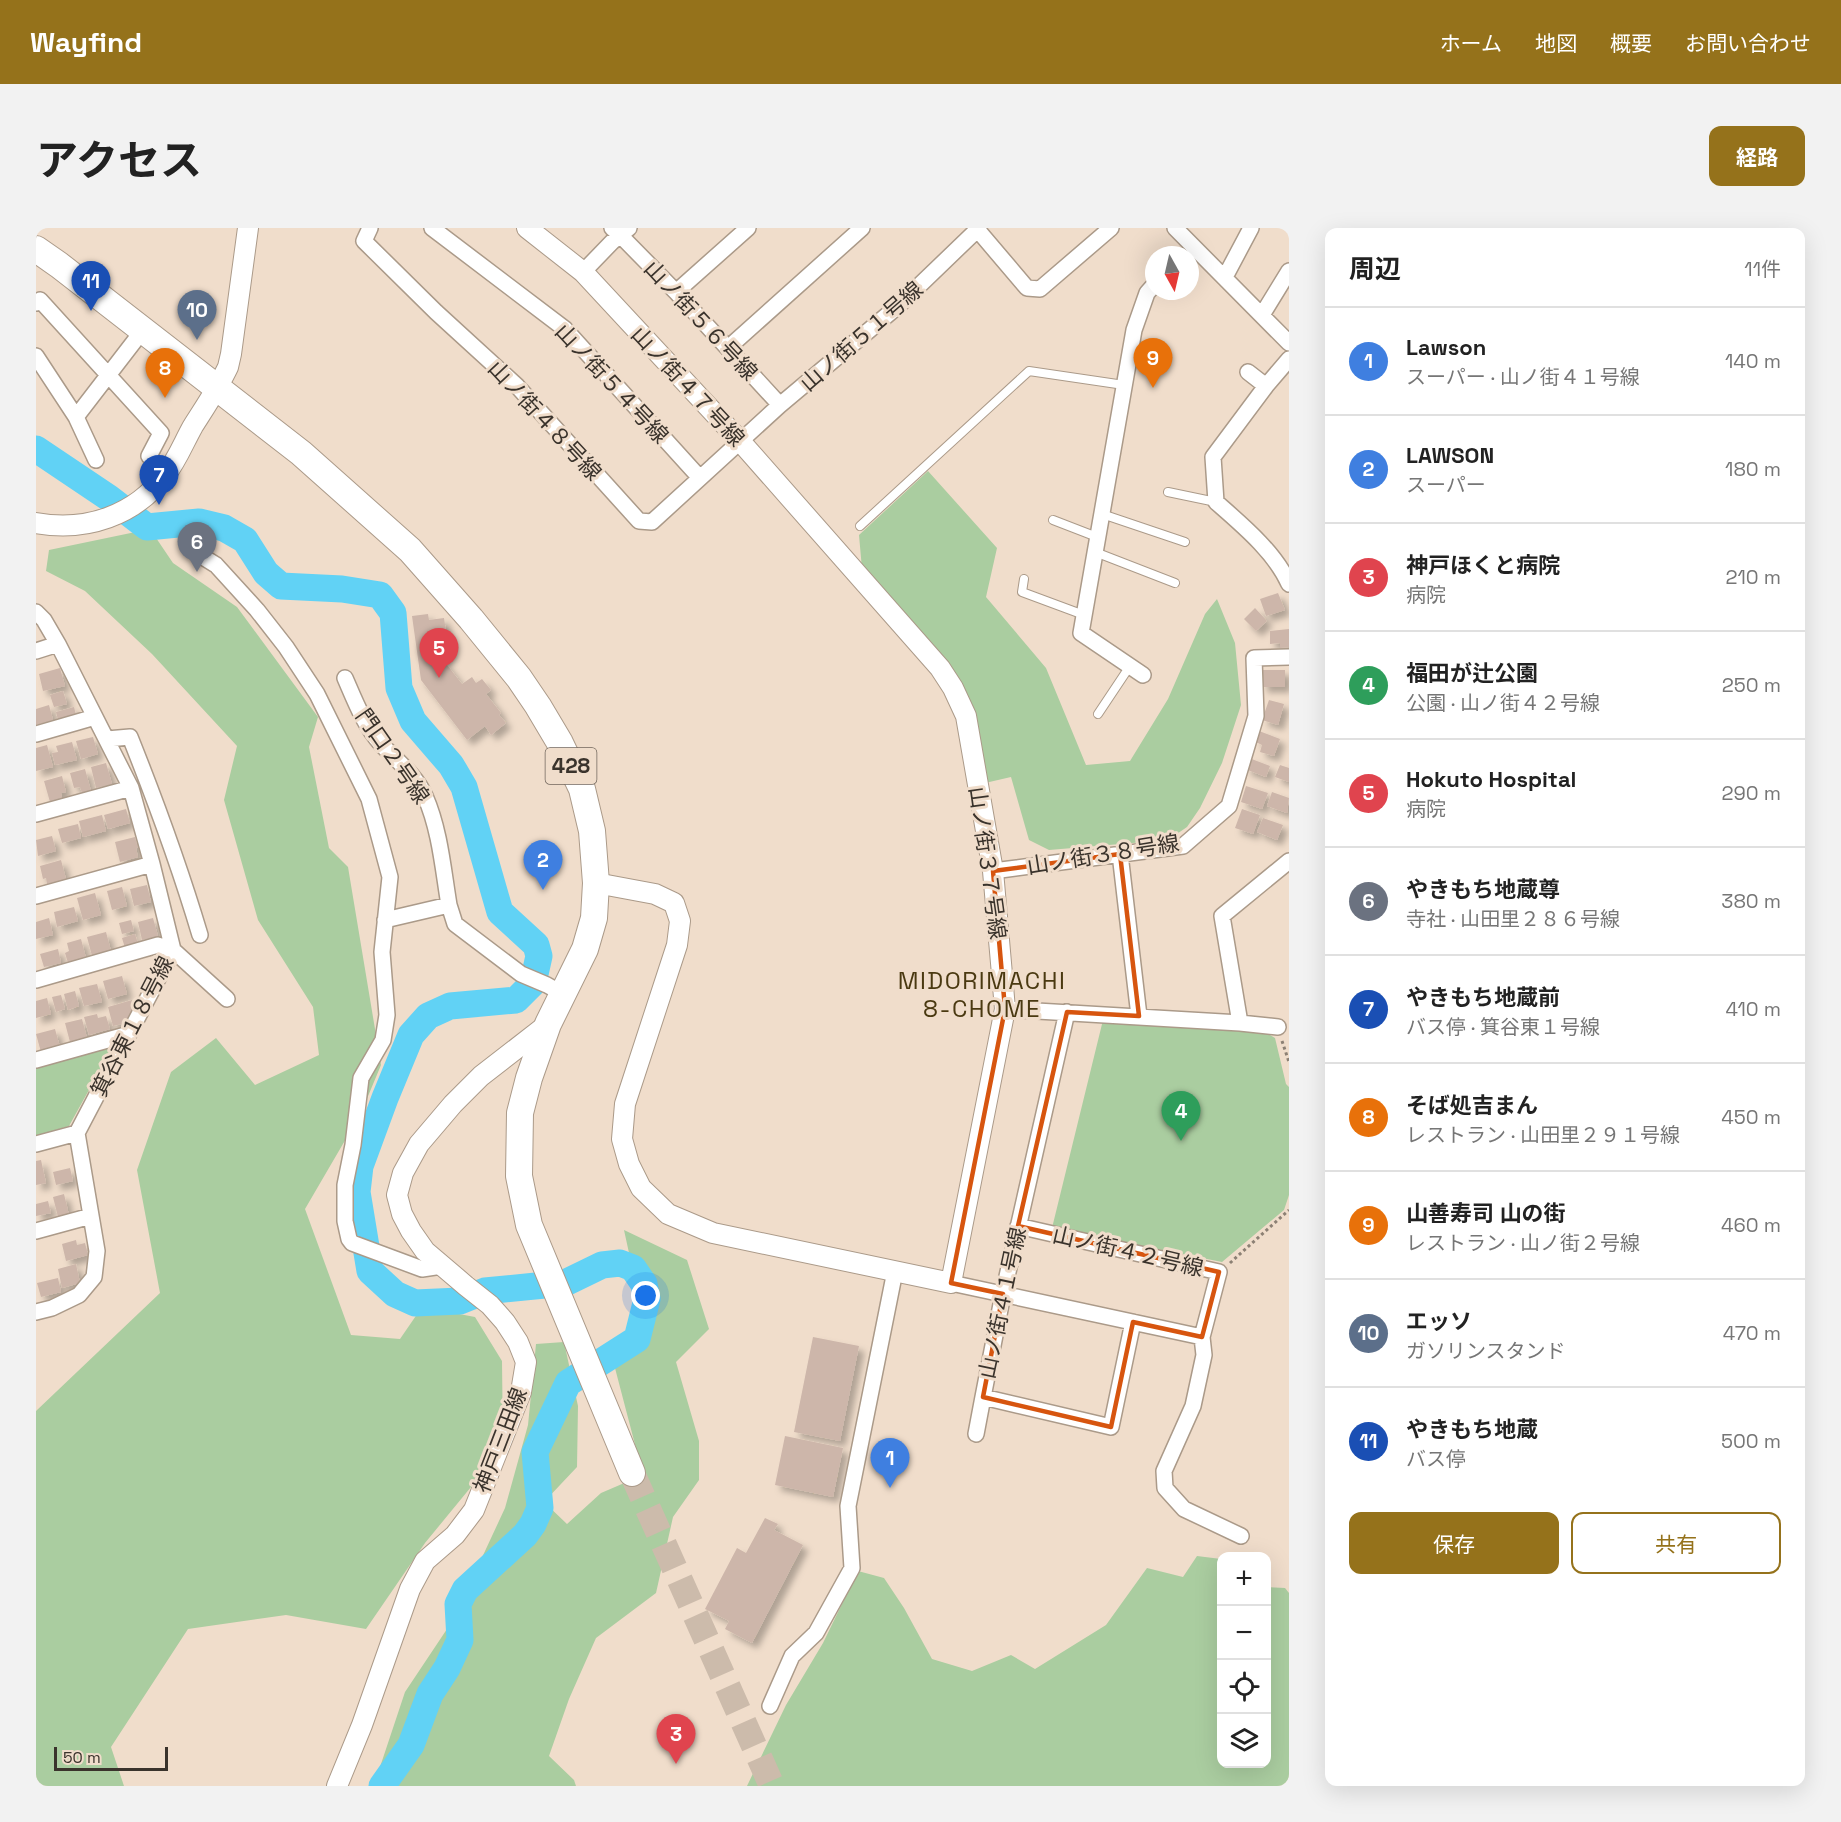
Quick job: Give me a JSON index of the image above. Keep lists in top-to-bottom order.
{
  "streets": {
    "highway": ["428"],
    "street": [
      "山ノ街５６号線",
      "山ノ街５１号線",
      "山ノ街５４号線",
      "山ノ街４７号線",
      "山ノ街４８号線",
      "門口２号線",
      "山ノ街３８号線",
      "山ノ街３７号線",
      "箕谷東１８号線",
      "山ノ街４２号線",
      "山ノ街４１号線",
      "神戸三田線"
    ]
  },
  "crossings": [
    ["山ノ街５６号線", "山ノ街５１号線"],
    ["山ノ街５１号線", "山ノ街４７号線"],
    ["山ノ街５１号線", "山ノ街４８号線"],
    ["山ノ街５４号線", "山ノ街４８号線"],
    ["山ノ街４７号線", "山ノ街４８号線"],
    ["山ノ街４７号線", "山ノ街３７号線"],
    ["門口２号線", "428"],
    ["428", "神戸三田線"],
    ["山ノ街３８号線", "山ノ街３７号線"],
    ["山ノ街４２号線", "山ノ街４１号線"]
  ],
  "districts": ["MIDORIMACHI 8-CHOME"],
  "scale_bar": "50 m",
  "north": "bottom",
  "page": {
    "header": "Wayfind",
    "nav": [
      "ホーム",
      "地図",
      "概要",
      "お問い合わせ"
    ],
    "title": "アクセス",
    "buttons": [
      "経路",
      ["保存", "共有"]
    ],
    "heading": ["周辺", "11件"],
    "pins": [
      "11",
      "10",
      "9",
      "8",
      "7",
      "6",
      "5",
      "2",
      "4",
      "1",
      "3"
    ],
    "list": [
      {
        "mark": "1",
        "name": "Lawson",
        "note": "スーパー · 山ノ街４１号線",
        "value": "140 m"
      },
      {
        "mark": "2",
        "name": "LAWSON",
        "note": "スーパー",
        "value": "180 m"
      },
      {
        "mark": "3",
        "name": "神戸ほくと病院",
        "note": "病院",
        "value": "210 m"
      },
      {
        "mark": "4",
        "name": "福田が辻公園",
        "note": "公園 · 山ノ街４２号線",
        "value": "250 m"
      },
      {
        "mark": "5",
        "name": "Hokuto Hospital",
        "note": "病院",
        "value": "290 m"
      },
      {
        "mark": "6",
        "name": "やきもち地蔵尊",
        "note": "寺社 · 山田里２８６号線",
        "value": "380 m"
      },
      {
        "mark": "7",
        "name": "やきもち地蔵前",
        "note": "バス停 · 箕谷東１号線",
        "value": "410 m"
      },
      {
        "mark": "8",
        "name": "そば処吉まん",
        "note": "レストラン · 山田里２９１号線",
        "value": "450 m"
      },
      {
        "mark": "9",
        "name": "山善寿司 山の街",
        "note": "レストラン · 山ノ街２号線",
        "value": "460 m"
      },
      {
        "mark": "10",
        "name": "エッソ",
        "note": "ガソリンスタンド",
        "value": "470 m"
      },
      {
        "mark": "11",
        "name": "やきもち地蔵",
        "note": "バス停",
        "value": "500 m"
      }
    ],
    "map_buttons": ["+", "−"],
    "scale": "50 m"
  }
}
